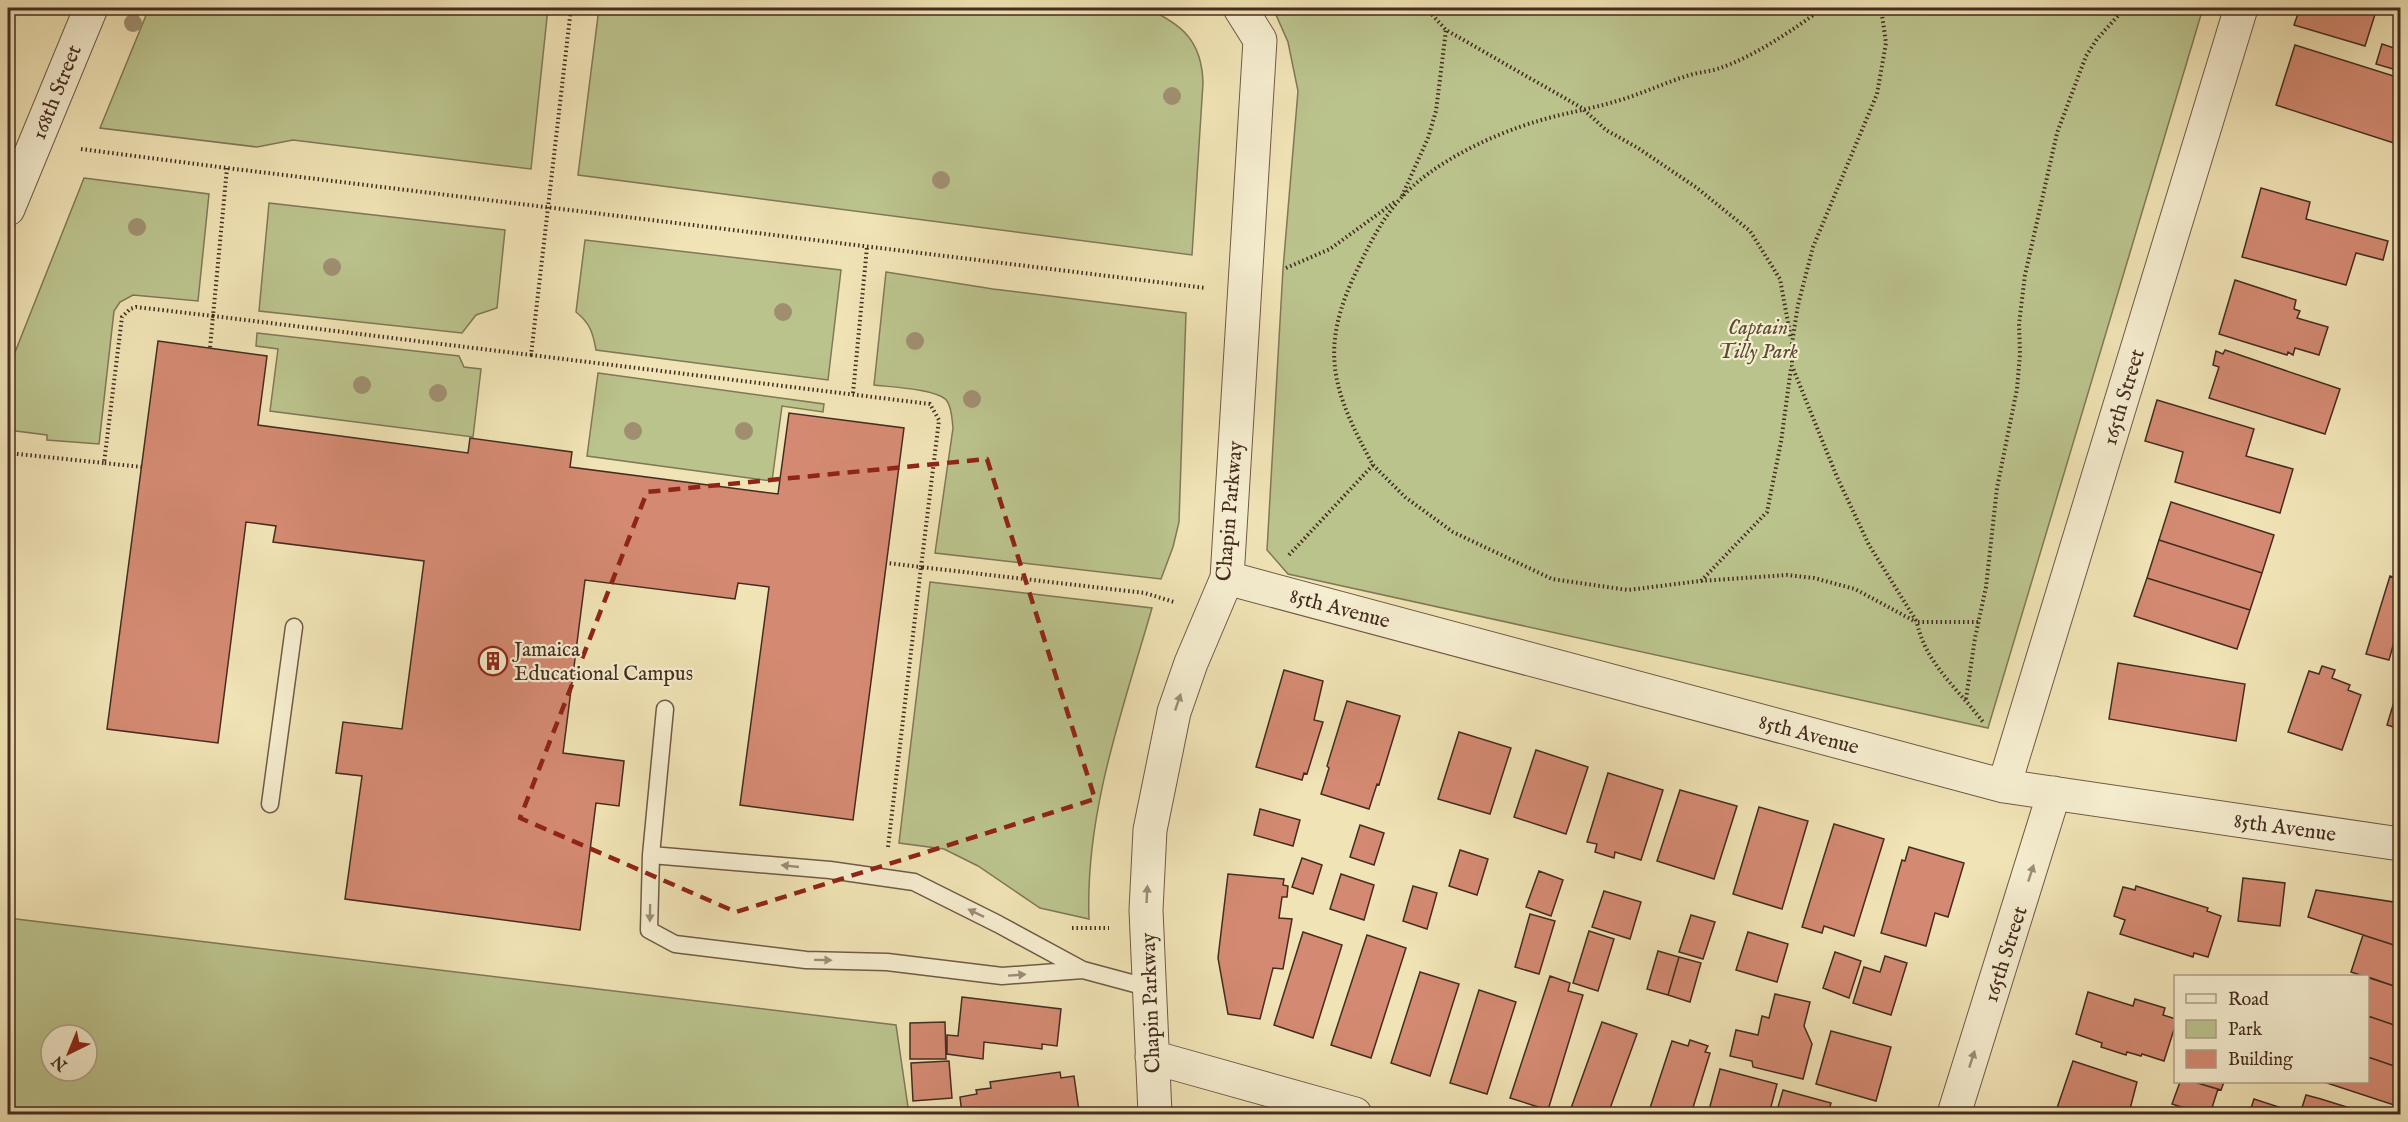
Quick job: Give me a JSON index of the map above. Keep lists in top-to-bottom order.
{
  "streets": {
    "street": [
      "168th Street",
      "165th Street",
      "Chapin Parkway",
      "85th Avenue"
    ]
  },
  "crossings": [
    ["165th Street", "85th Avenue"],
    ["Chapin Parkway", "85th Avenue"]
  ],
  "one_way": ["Chapin Parkway"],
  "parks": ["Captain Tilly Park"],
  "places": {
    "building": ["Jamaica Educational Campus"]
  },
  "legend": ["Road", "Park", "Building"],
  "north": "bottom left"
}
